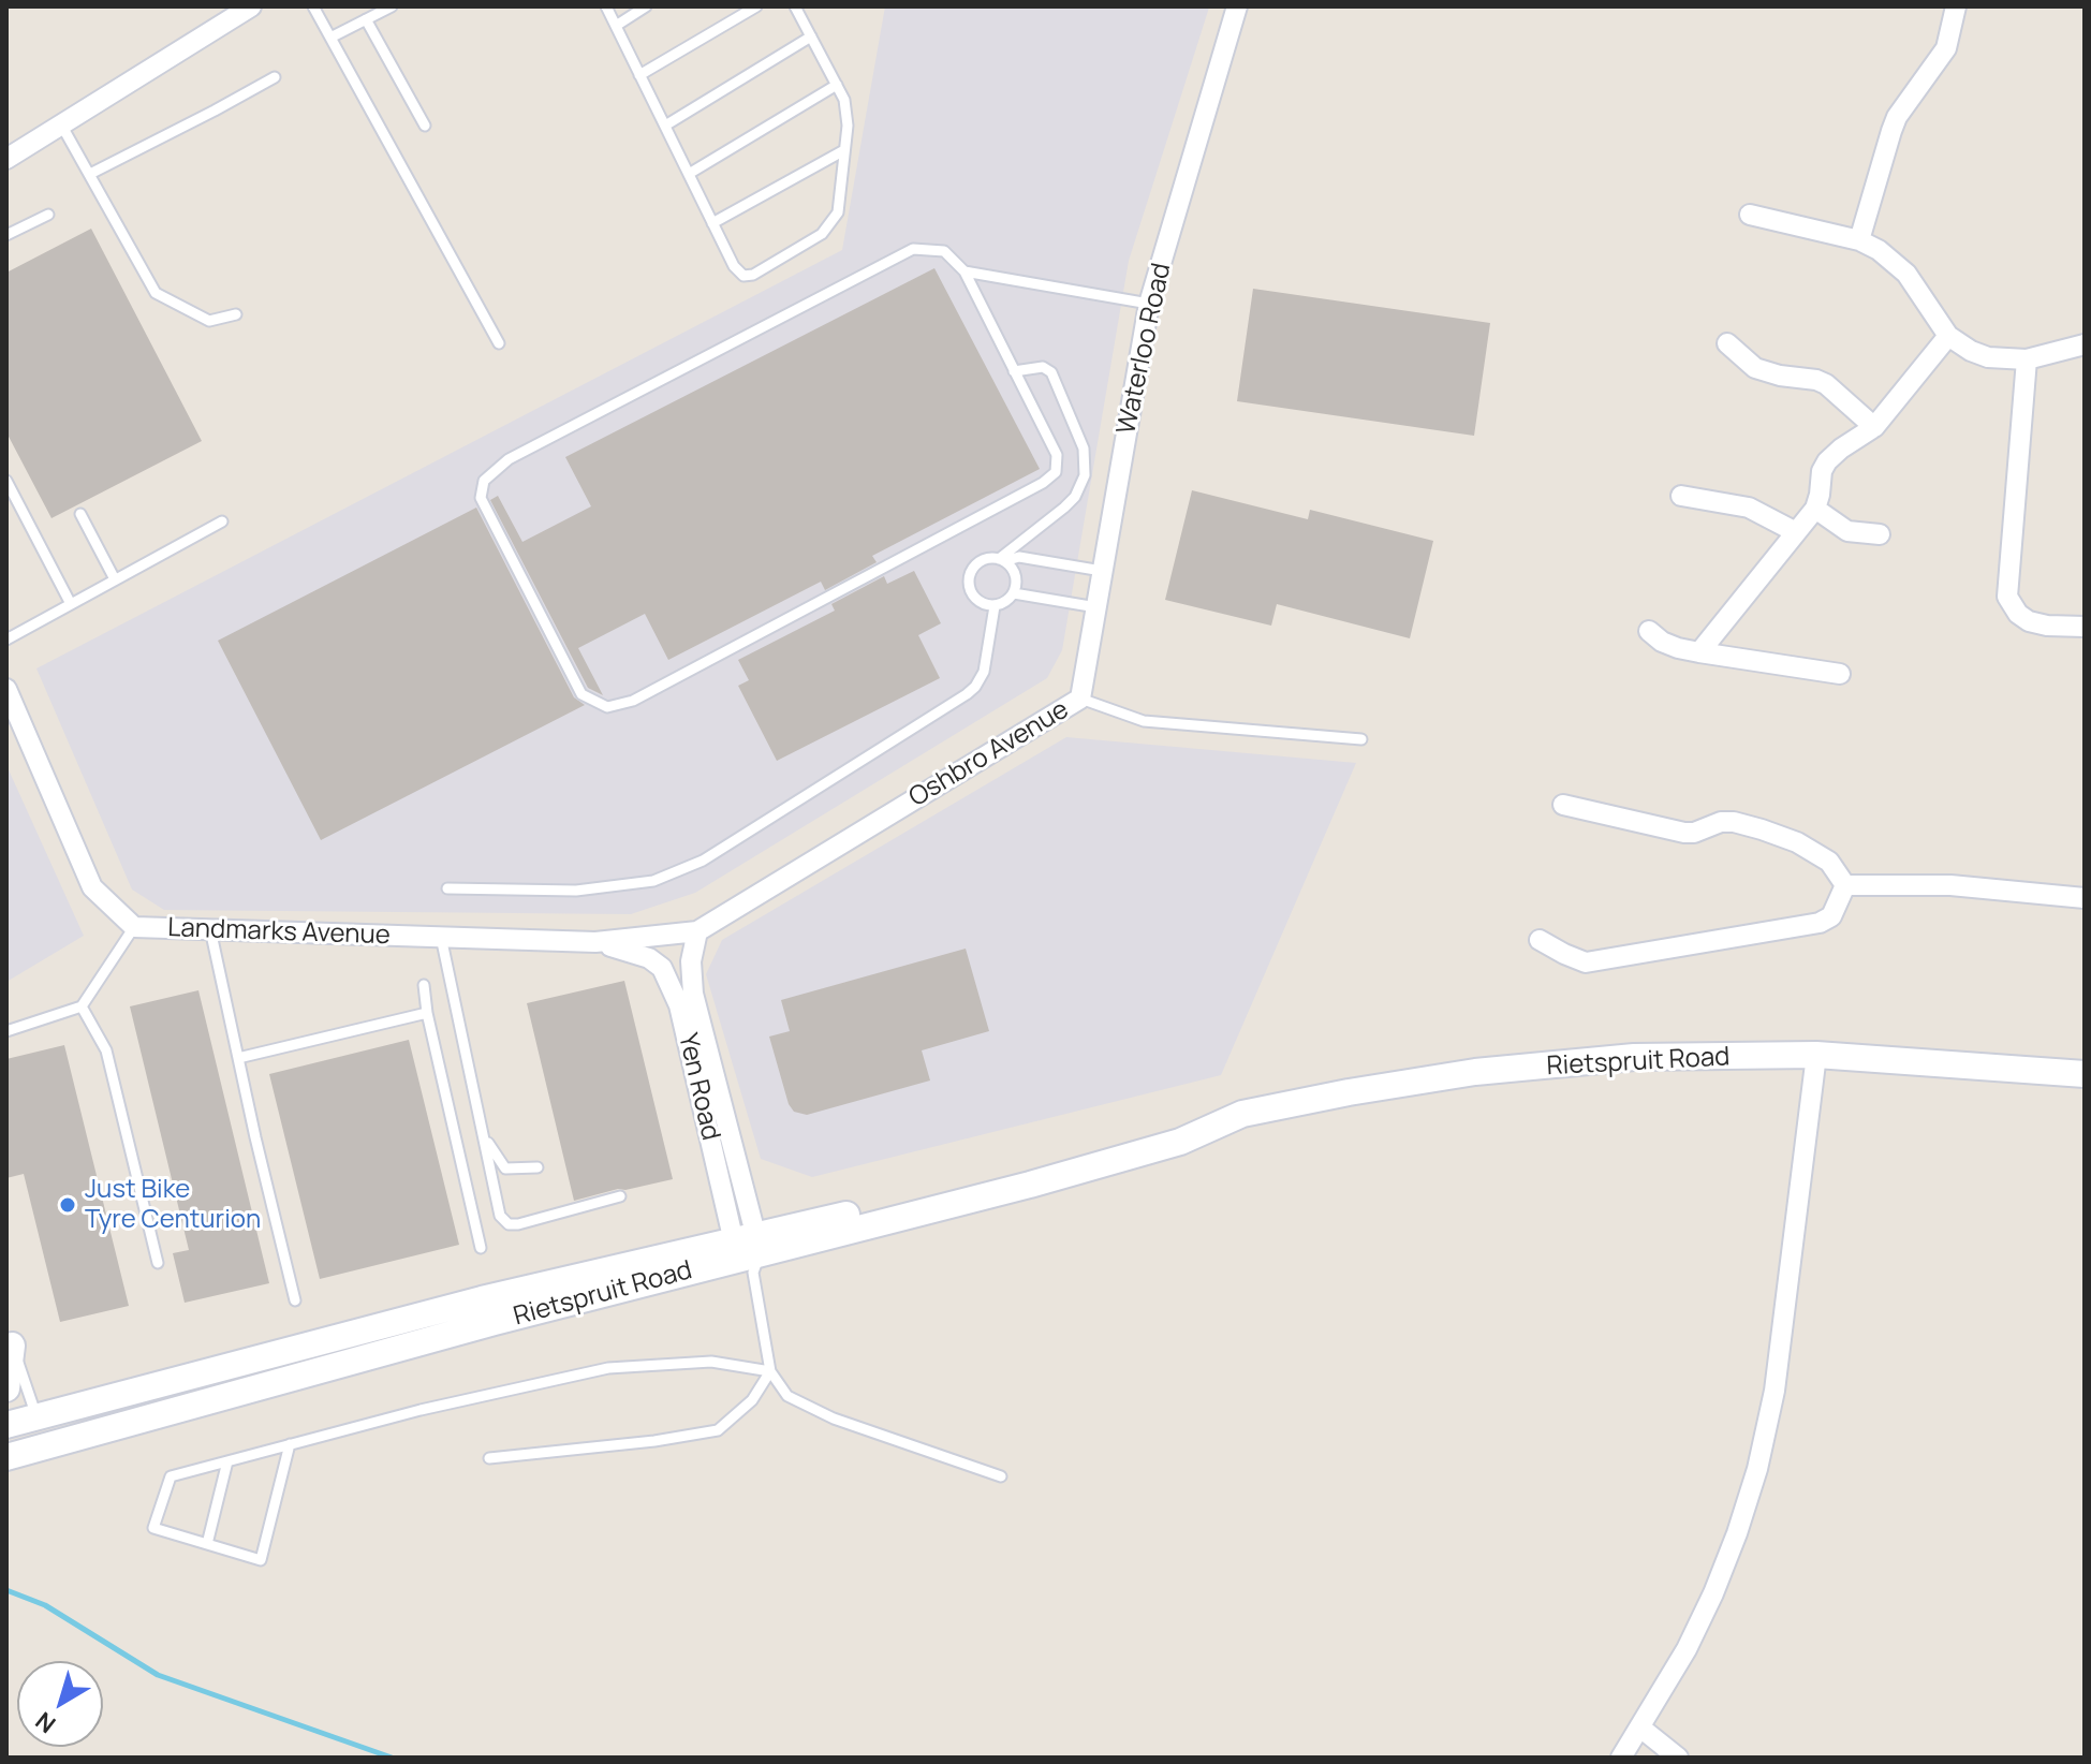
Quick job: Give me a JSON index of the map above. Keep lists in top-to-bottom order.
{
  "streets": {
    "street": [
      "Waterloo Road",
      "Oshbro Avenue",
      "Landmarks Avenue",
      "Rietspruit Road",
      "Yen Road"
    ]
  },
  "crossings": [
    ["Waterloo Road", "Oshbro Avenue"],
    ["Oshbro Avenue", "Landmarks Avenue"],
    ["Oshbro Avenue", "Yen Road"],
    ["Landmarks Avenue", "Yen Road"],
    ["Rietspruit Road", "Yen Road"]
  ],
  "places": ["Just Bike Tyre Centurion"],
  "north": "bottom left"
}
